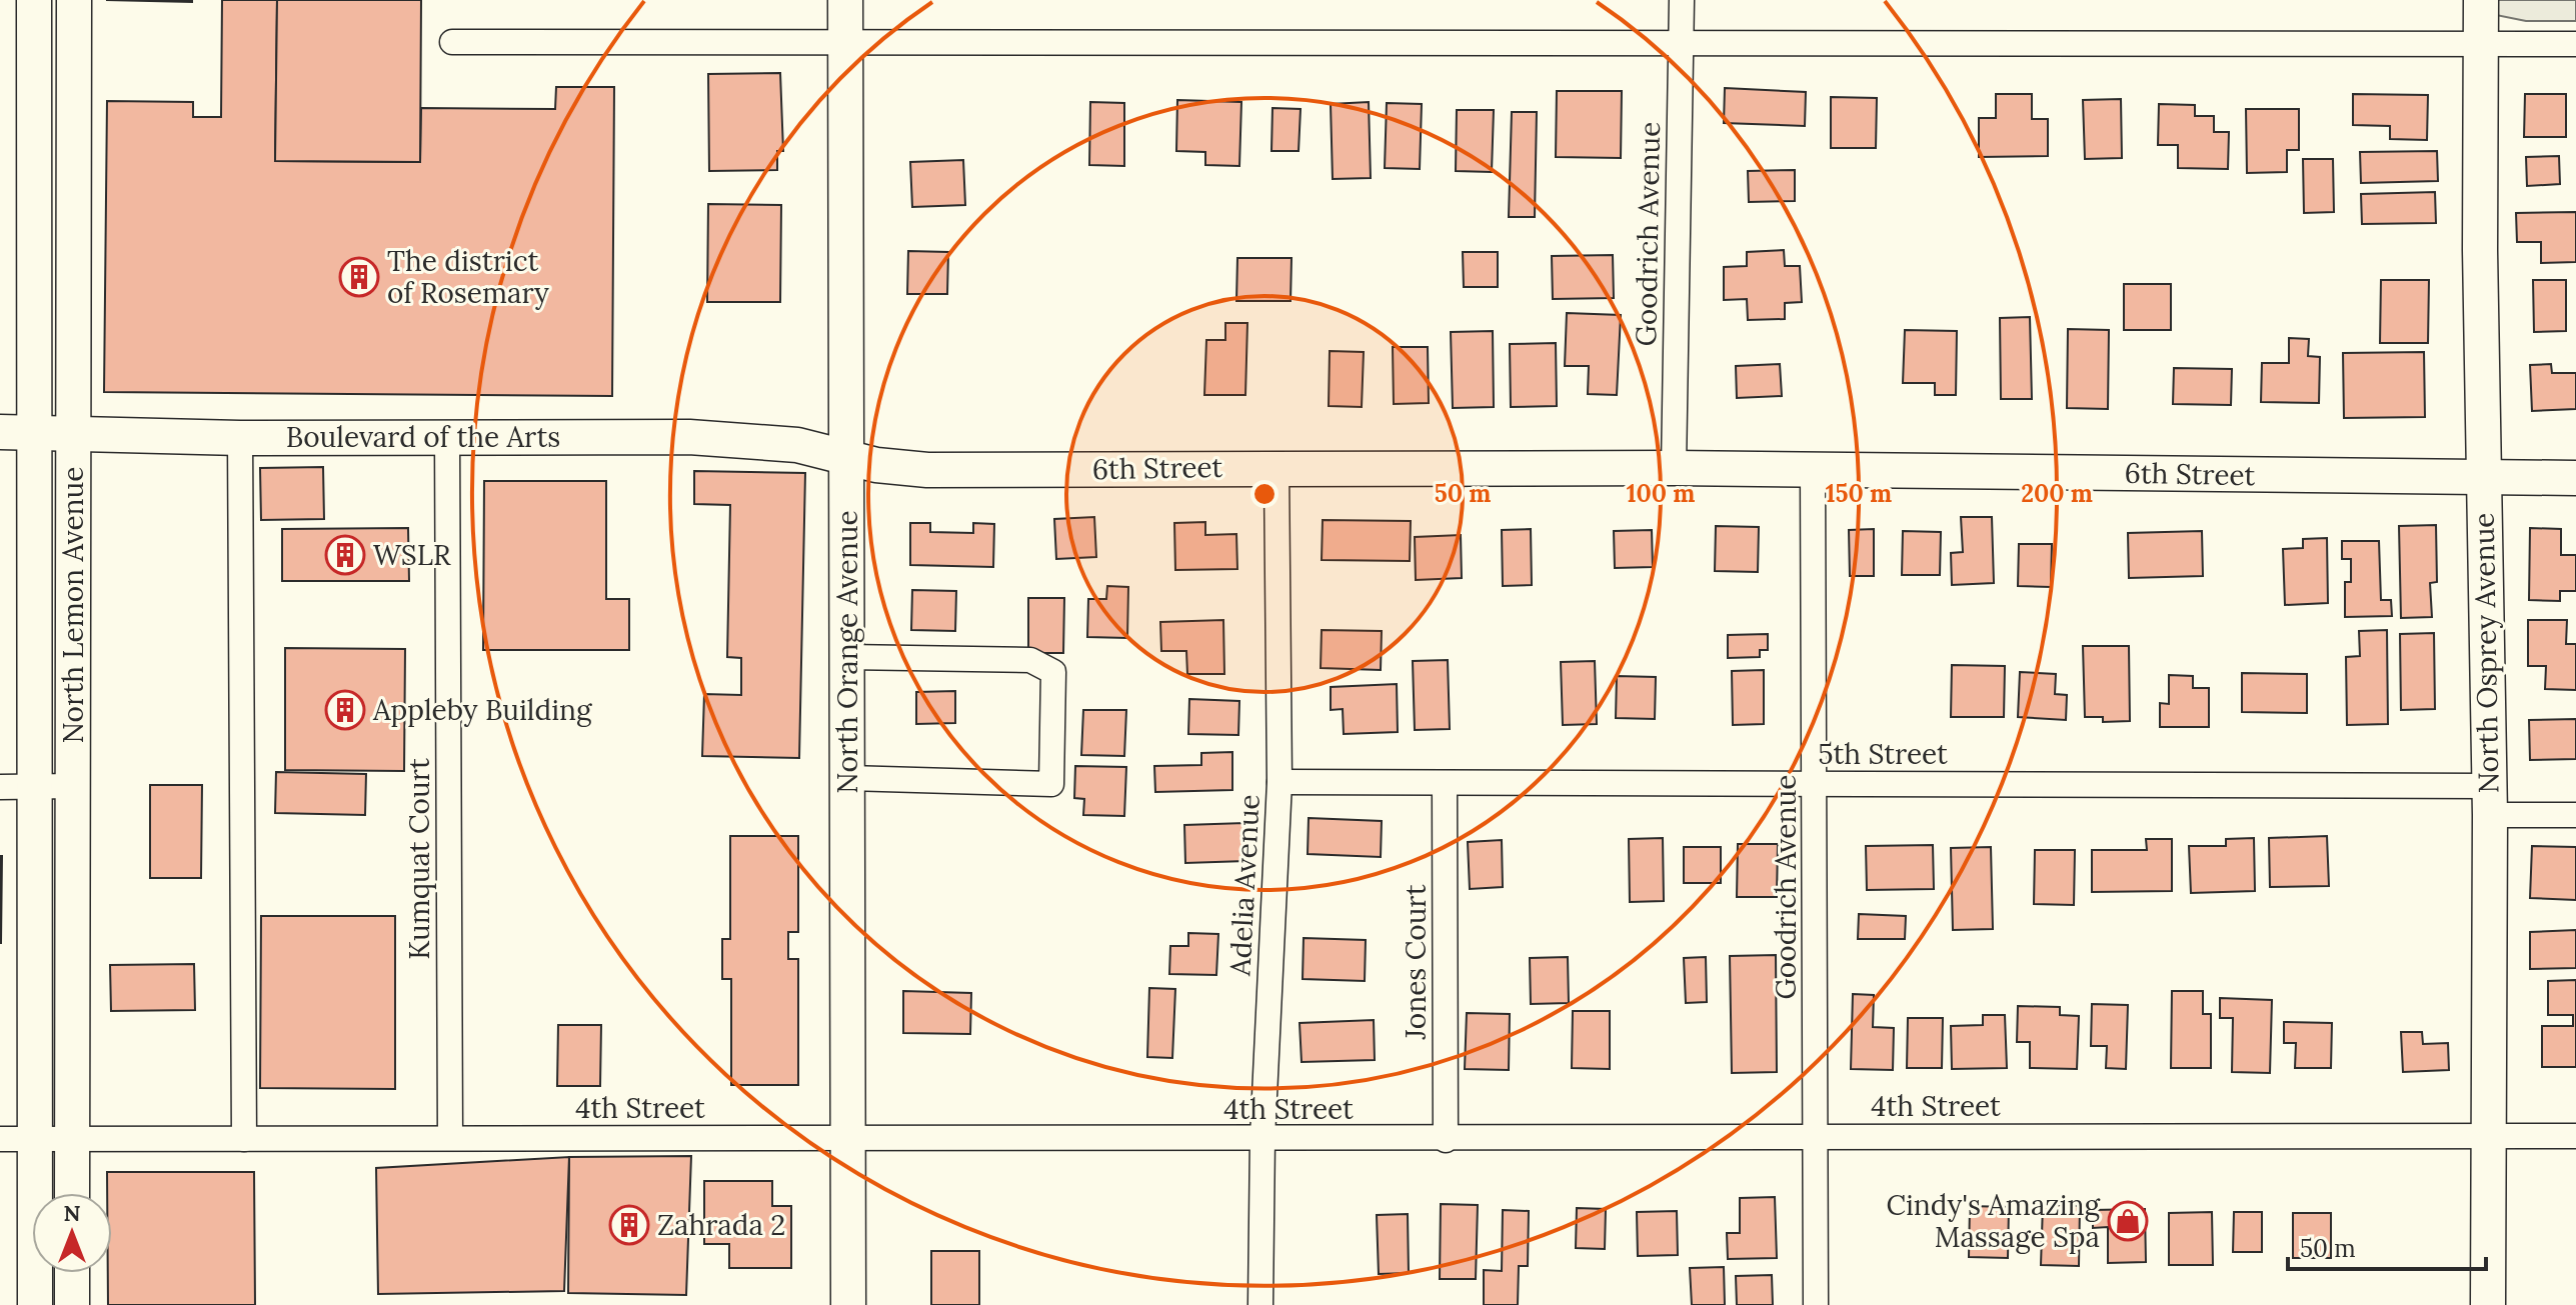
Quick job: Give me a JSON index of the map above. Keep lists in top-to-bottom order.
{
  "streets": {
    "street": [
      "Goodrich Avenue",
      "Boulevard of the Arts",
      "6th Street",
      "North Lemon Avenue",
      "North Orange Avenue",
      "North Osprey Avenue",
      "5th Street",
      "Kumquat Court",
      "Adelia Avenue",
      "Jones Court",
      "4th Street"
    ]
  },
  "crossings": [
    ["Goodrich Avenue", "6th Street"],
    ["Goodrich Avenue", "5th Street"],
    ["Goodrich Avenue", "4th Street"],
    ["Boulevard of the Arts", "6th Street"],
    ["Boulevard of the Arts", "North Lemon Avenue"],
    ["Boulevard of the Arts", "North Orange Avenue"],
    ["Boulevard of the Arts", "Kumquat Court"],
    ["6th Street", "North Orange Avenue"],
    ["6th Street", "North Osprey Avenue"],
    ["6th Street", "Adelia Avenue"],
    ["North Lemon Avenue", "4th Street"],
    ["North Orange Avenue", "4th Street"],
    ["North Osprey Avenue", "5th Street"],
    ["North Osprey Avenue", "4th Street"],
    ["5th Street", "Adelia Avenue"],
    ["5th Street", "Jones Court"],
    ["Kumquat Court", "4th Street"],
    ["Adelia Avenue", "4th Street"],
    ["Jones Court", "4th Street"]
  ],
  "places": {
    "building": [
      "The district of Rosemary",
      "WSLR",
      "Appleby Building",
      "Zahrada 2"
    ],
    "shop": ["Cindy's Amazing Massage Spa"]
  },
  "scale_bar": "50 m",
  "north": "top",
  "rings": [
    "50 m",
    "100 m",
    "150 m",
    "200 m"
  ]
}
